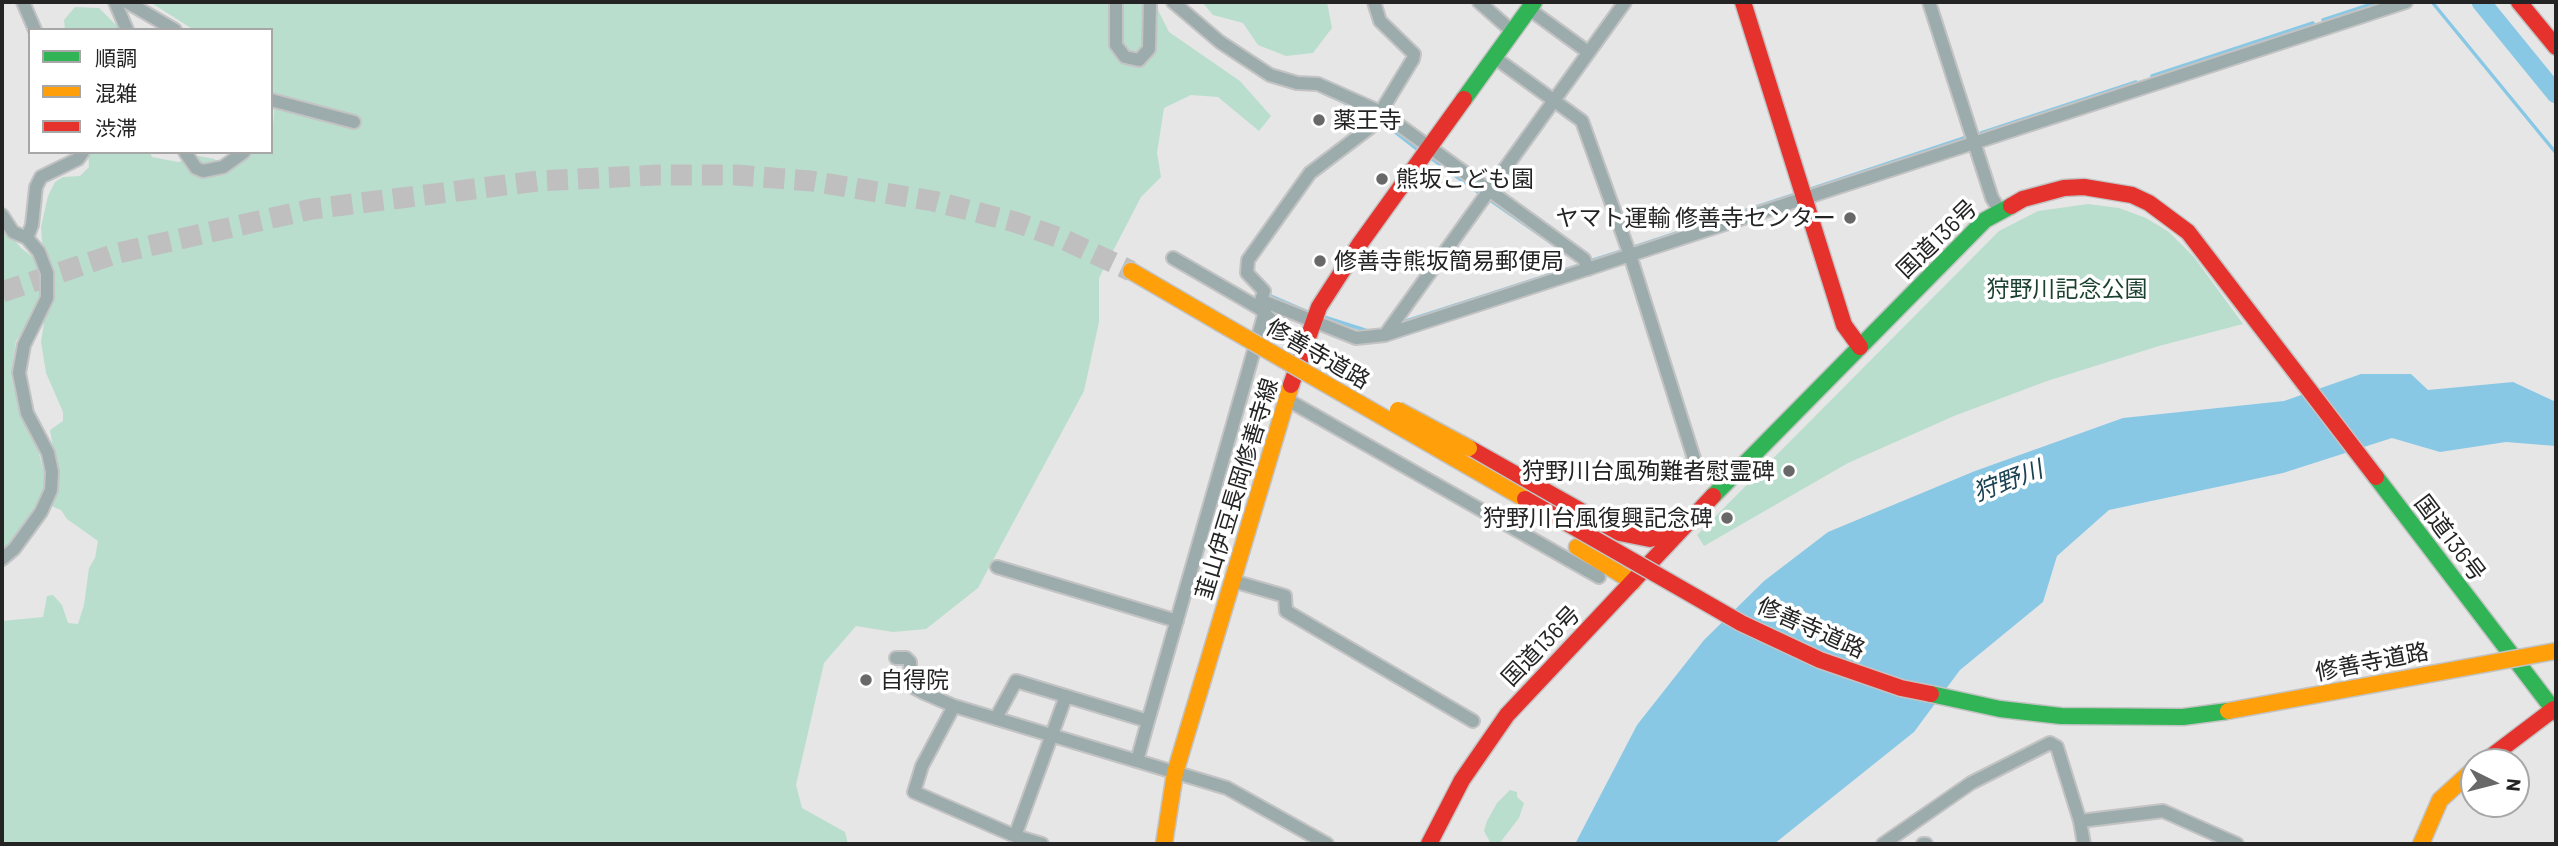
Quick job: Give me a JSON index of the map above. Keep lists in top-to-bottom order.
{
  "streets": {
    "main road": ["国道136号", "修善寺道路", "韮山伊豆長岡修善寺線"]
  },
  "water": ["狩野川"],
  "parks": ["狩野川記念公園"],
  "places": [
    "薬王寺",
    "熊坂こども園",
    "ヤマト運輸 修善寺センター",
    "修善寺熊坂簡易郵便局",
    "狩野川台風殉難者慰霊碑",
    "狩野川台風復興記念碑",
    "自得院"
  ],
  "legend": ["順調", "混雑", "渋滞"],
  "north": "right"
}
